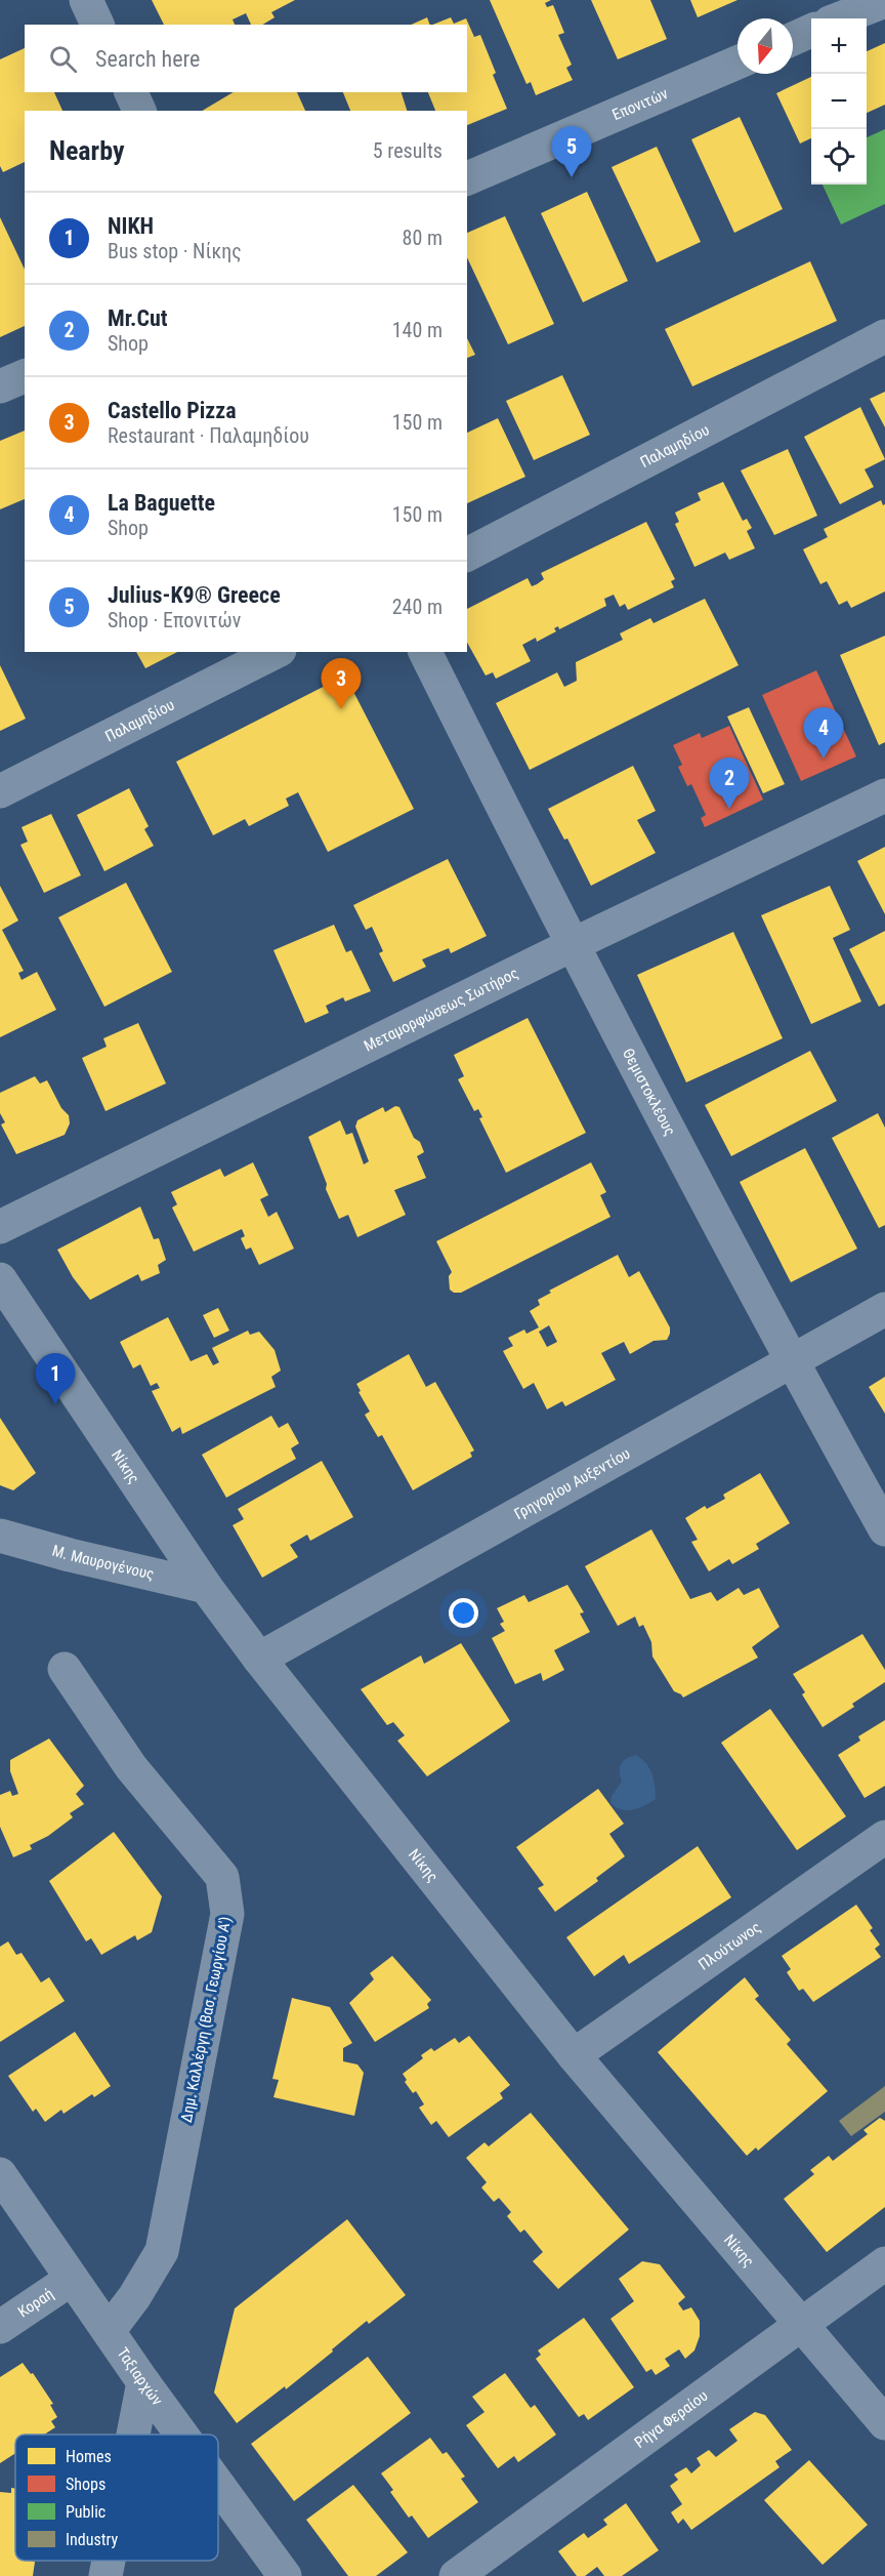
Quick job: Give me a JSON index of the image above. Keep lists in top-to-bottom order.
{
  "streets": {
    "street": [
      "Επονιτών",
      "Παλαμηδίου",
      "Μεταμορφώσεως Σωτήρος",
      "Θεμιστοκλέους",
      "Νίκης",
      "Γρηγορίου Αυξεντίου",
      "Μ. Μαυρογένους",
      "Πλούτωνος",
      "Δημ. Καλλέργη (Βασ. Γεωργίου Α')",
      "Κοραή",
      "Ταξιαρχών",
      "Ρήγα Φεραίου"
    ]
  },
  "crossings": [
    ["Μεταμορφώσεως Σωτήρος", "Θεμιστοκλέους"],
    ["Θεμιστοκλέους", "Γρηγορίου Αυξεντίου"],
    ["Νίκης", "Γρηγορίου Αυξεντίου"],
    ["Νίκης", "Μ. Μαυρογένους"],
    ["Νίκης", "Πλούτωνος"],
    ["Νίκης", "Ρήγα Φεραίου"],
    ["Δημ. Καλλέργη (Βασ. Γεωργίου Α')", "Ταξιαρχών"],
    ["Κοραή", "Ταξιαρχών"]
  ],
  "legend": [
    "Homes",
    "Shops",
    "Public",
    "Industry"
  ],
  "north": "bottom",
  "page": {
    "map_buttons": ["+", "−"],
    "search": "Search here",
    "heading": ["Nearby", "5 results"],
    "pins": [
      "5",
      "3",
      "4",
      "2",
      "1"
    ],
    "list": [
      {
        "mark": "1",
        "name": "ΝΙΚΗ",
        "note": "Bus stop · Νίκης",
        "value": "80 m"
      },
      {
        "mark": "2",
        "name": "Mr.Cut",
        "note": "Shop",
        "value": "140 m"
      },
      {
        "mark": "3",
        "name": "Castello Pizza",
        "note": "Restaurant · Παλαμηδίου",
        "value": "150 m"
      },
      {
        "mark": "4",
        "name": "La Baguette",
        "note": "Shop",
        "value": "150 m"
      },
      {
        "mark": "5",
        "name": "Julius-K9® Greece",
        "note": "Shop · Επονιτών",
        "value": "240 m"
      }
    ]
  }
}
